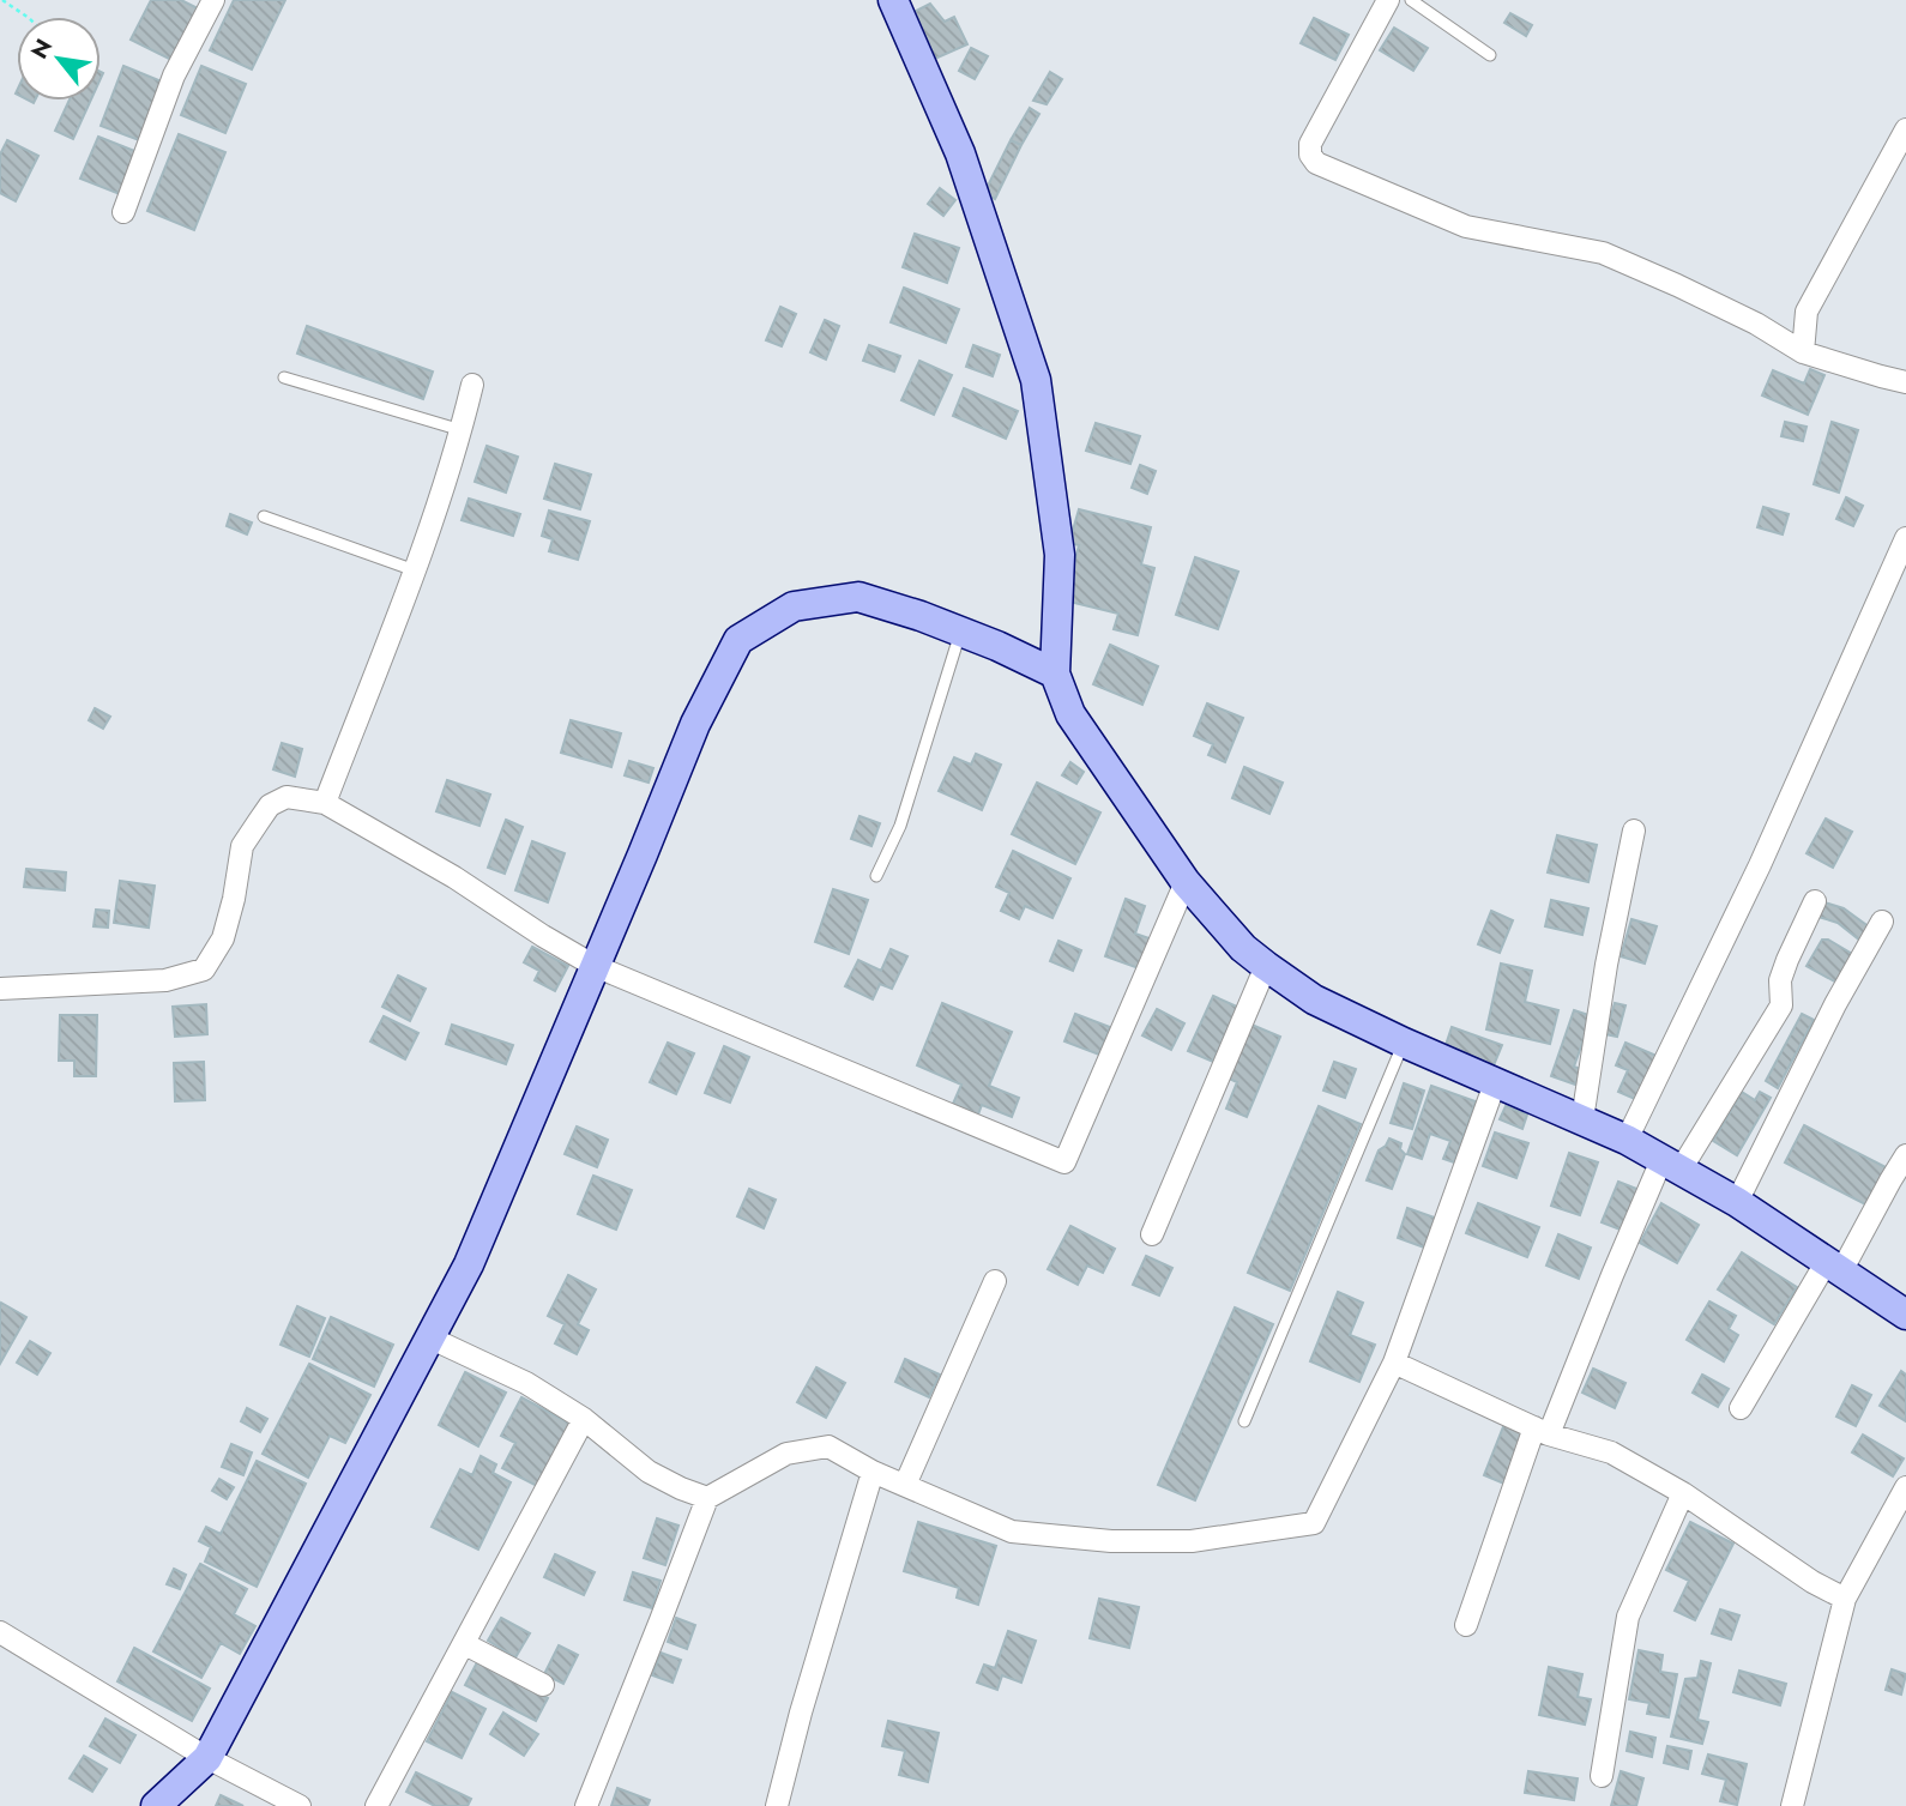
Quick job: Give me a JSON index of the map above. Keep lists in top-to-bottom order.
{
  "north": "top left"
}
